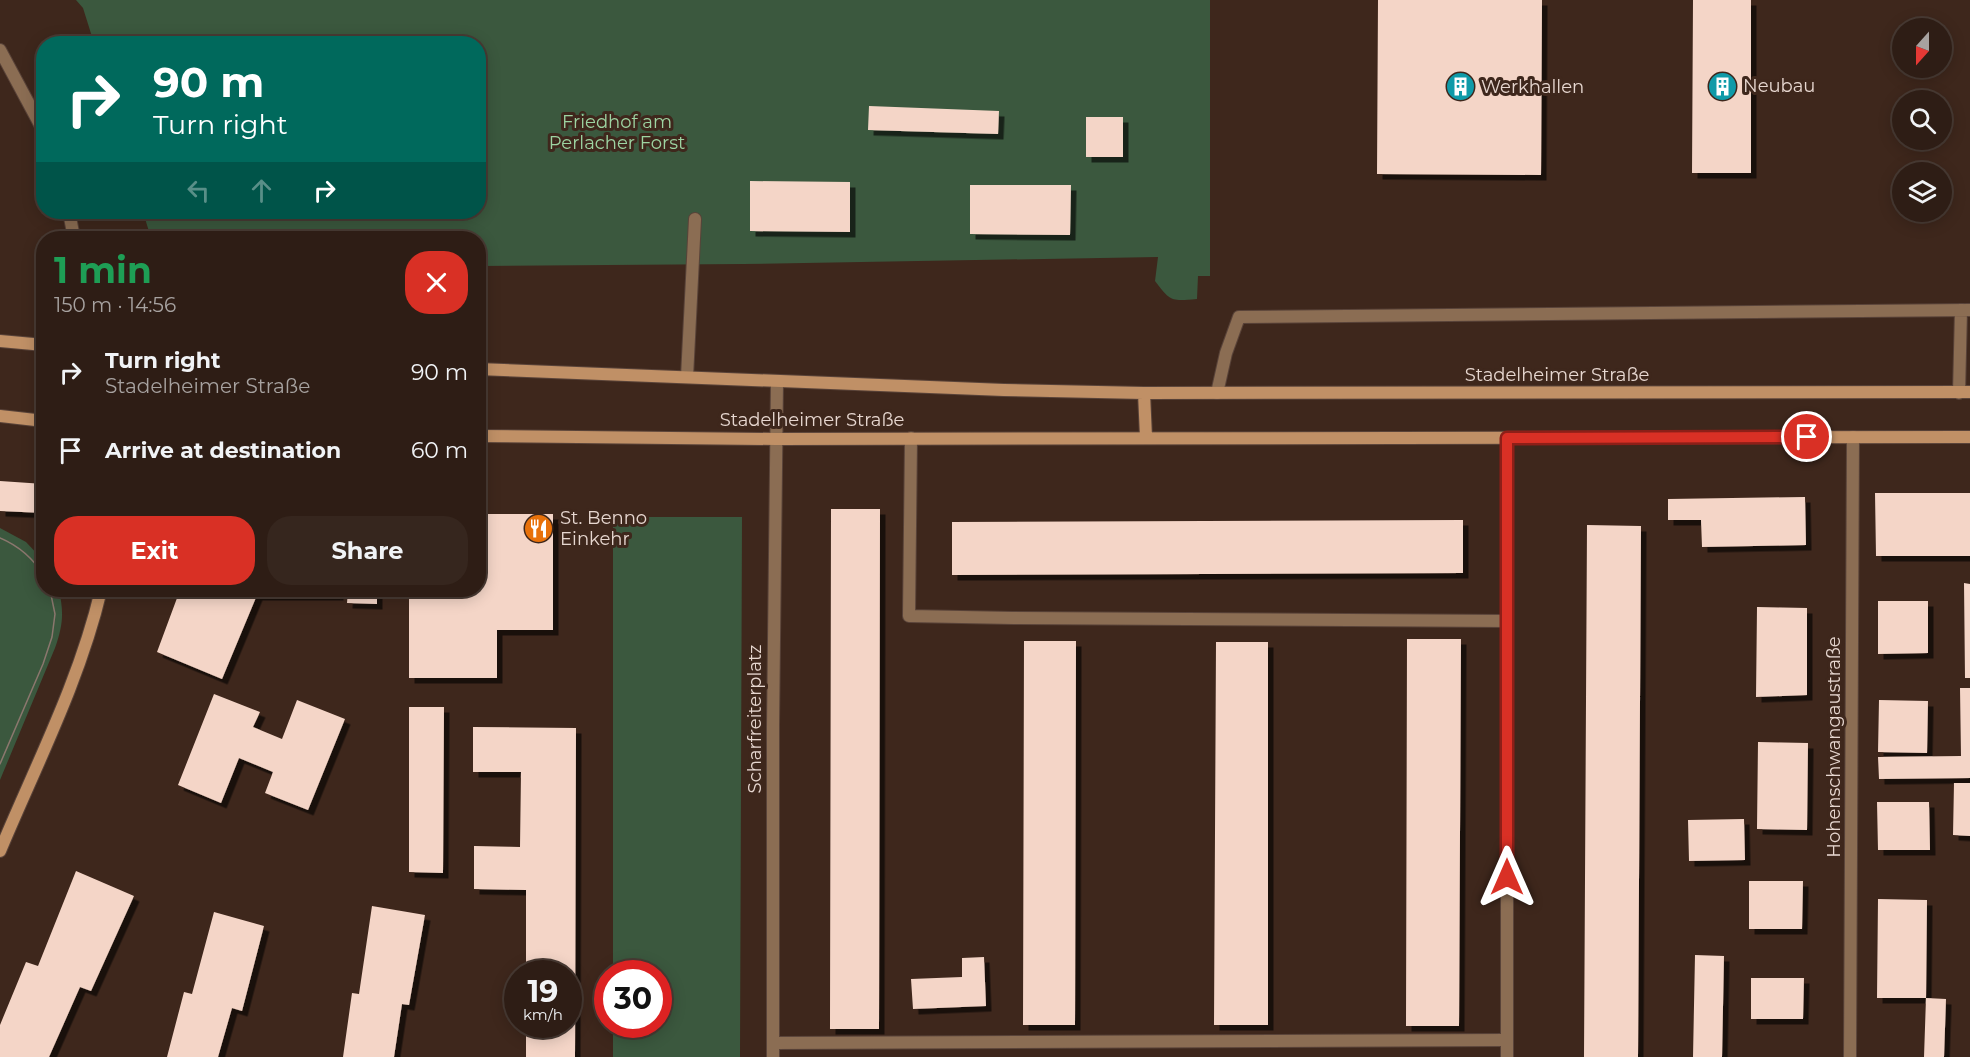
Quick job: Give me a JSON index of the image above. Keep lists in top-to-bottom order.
{
  "streets": {
    "main road": ["Stadelheimer Straße"],
    "street": ["Scharfreiterplatz", "Hohenschwangaustraße"]
  },
  "crossings": [
    ["Stadelheimer Straße", "Scharfreiterplatz"],
    ["Stadelheimer Straße", "Hohenschwangaustraße"]
  ],
  "parks": ["Friedhof am Perlacher Forst"],
  "places": {
    "building": ["Neubau", "Werkhallen"],
    "restaurant": ["St. Benno Einkehr"]
  },
  "north": "bottom",
  "page": {
    "turn": ["90 m", "Turn right"],
    "heading": ["1 min", "150 m · 14:56"],
    "list": [
      {
        "name": "Turn right",
        "note": "Stadelheimer Straße",
        "value": "90 m"
      },
      {
        "name": "Arrive at destination",
        "value": "60 m"
      }
    ],
    "buttons": ["Exit", "Share"],
    "speed": "19 km/h",
    "limit": "30"
  }
}
